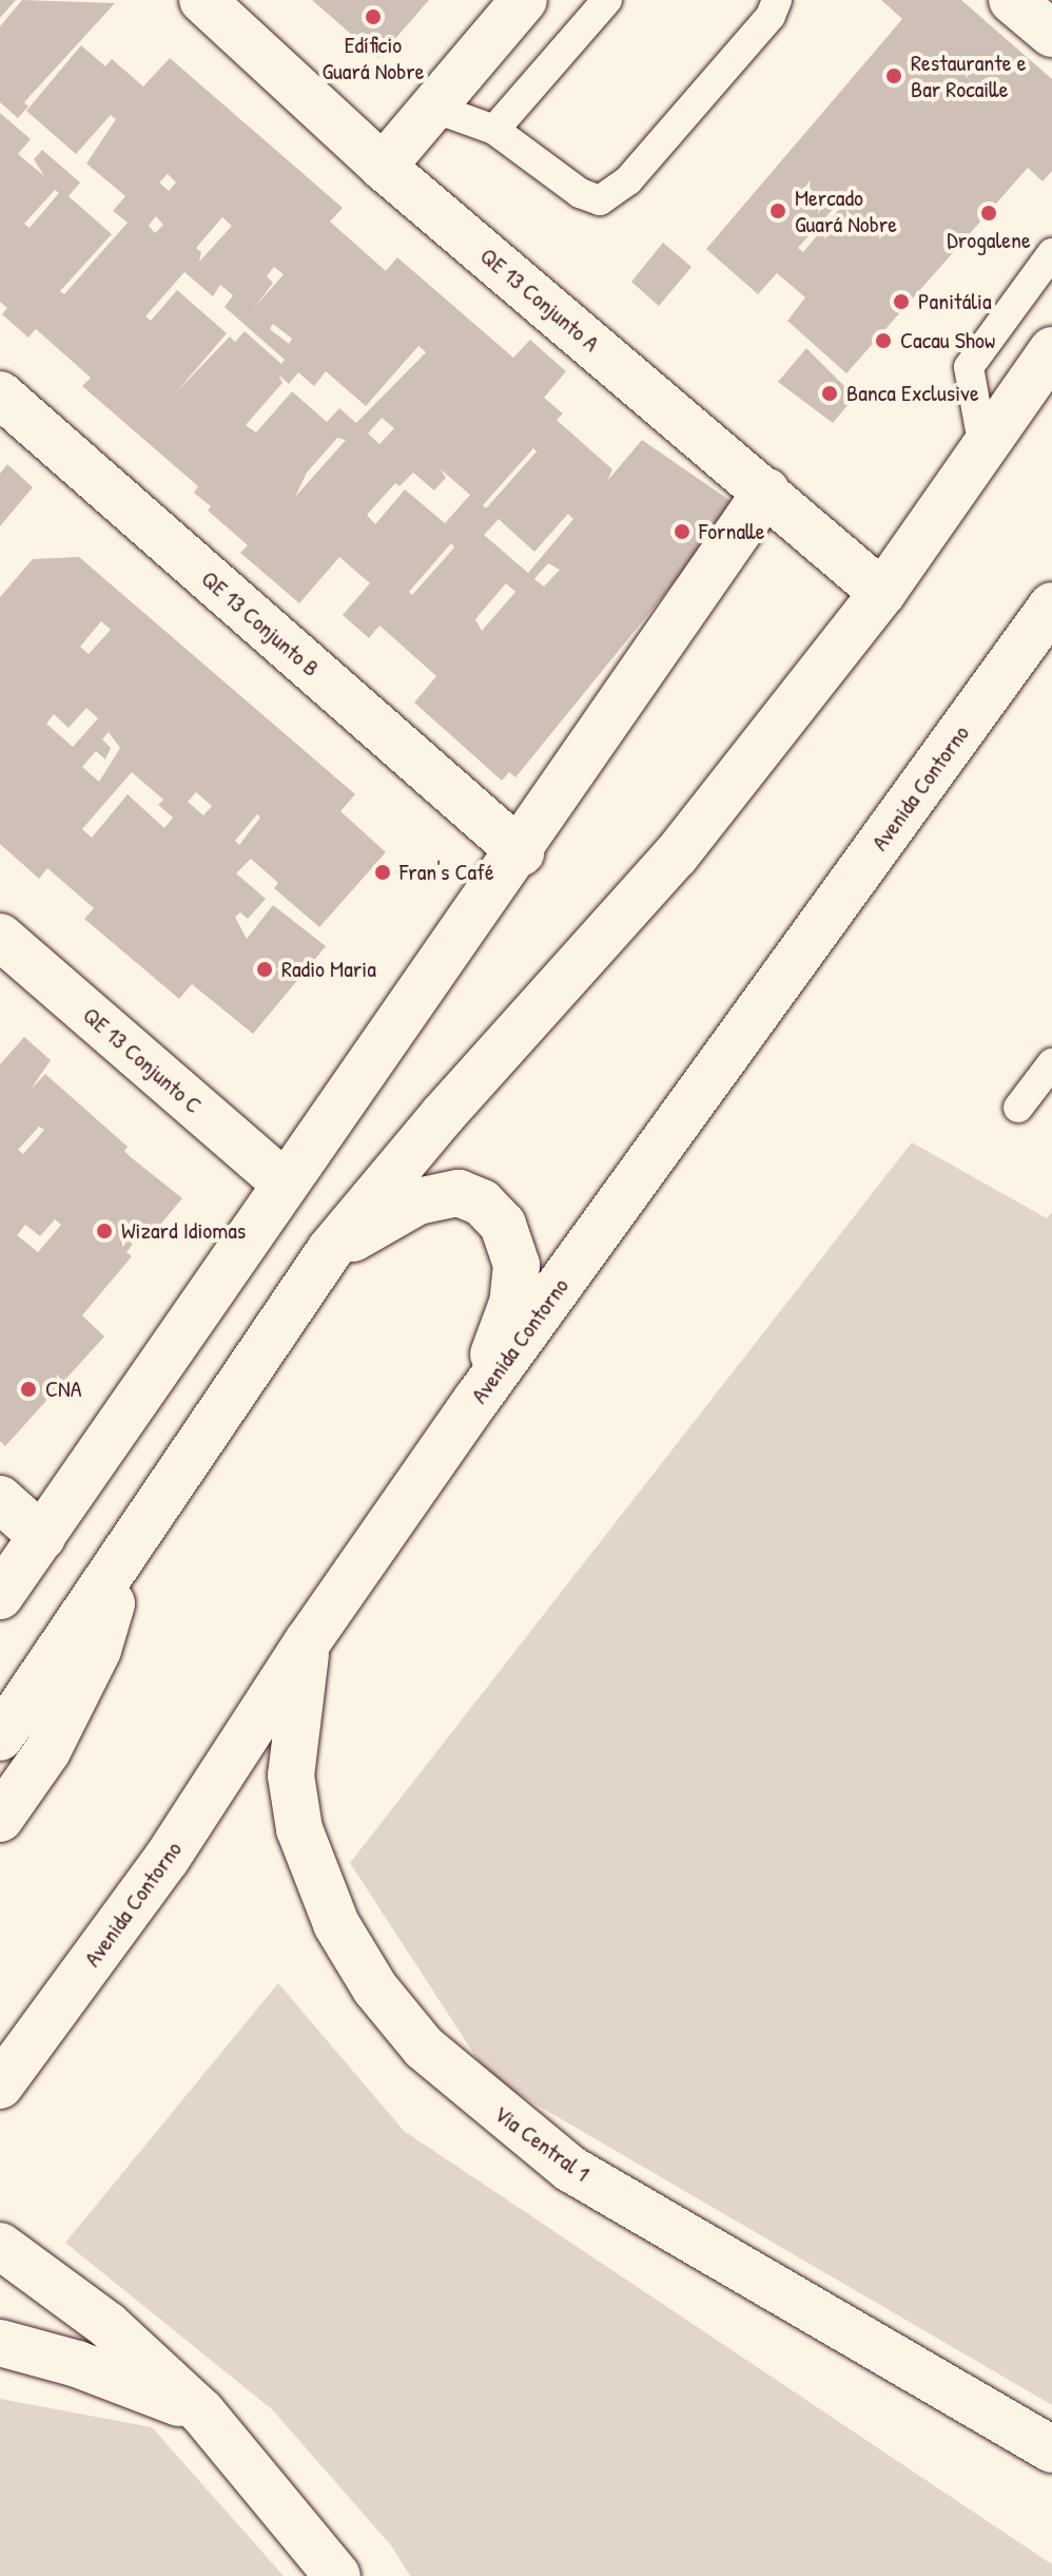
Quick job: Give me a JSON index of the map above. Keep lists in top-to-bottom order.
{
  "streets": {
    "main road": [
      "QE 13 Conjunto A",
      "QE 13 Conjunto B",
      "Avenida Contorno",
      "QE 13 Conjunto C",
      "Via Central 1"
    ]
  },
  "crossings": [
    ["Avenida Contorno", "Via Central 1"]
  ],
  "places": [
    "Edíficio Guará Nobre",
    "Restaurante e Bar Rocaille",
    "Mercado Guará Nobre",
    "Drogalene",
    "Panitália",
    "Cacau Show",
    "Banca Exclusive",
    "Fornalle",
    "Fran's Café",
    "Radio Maria",
    "Wizard Idiomas",
    "CNA"
  ]
}
